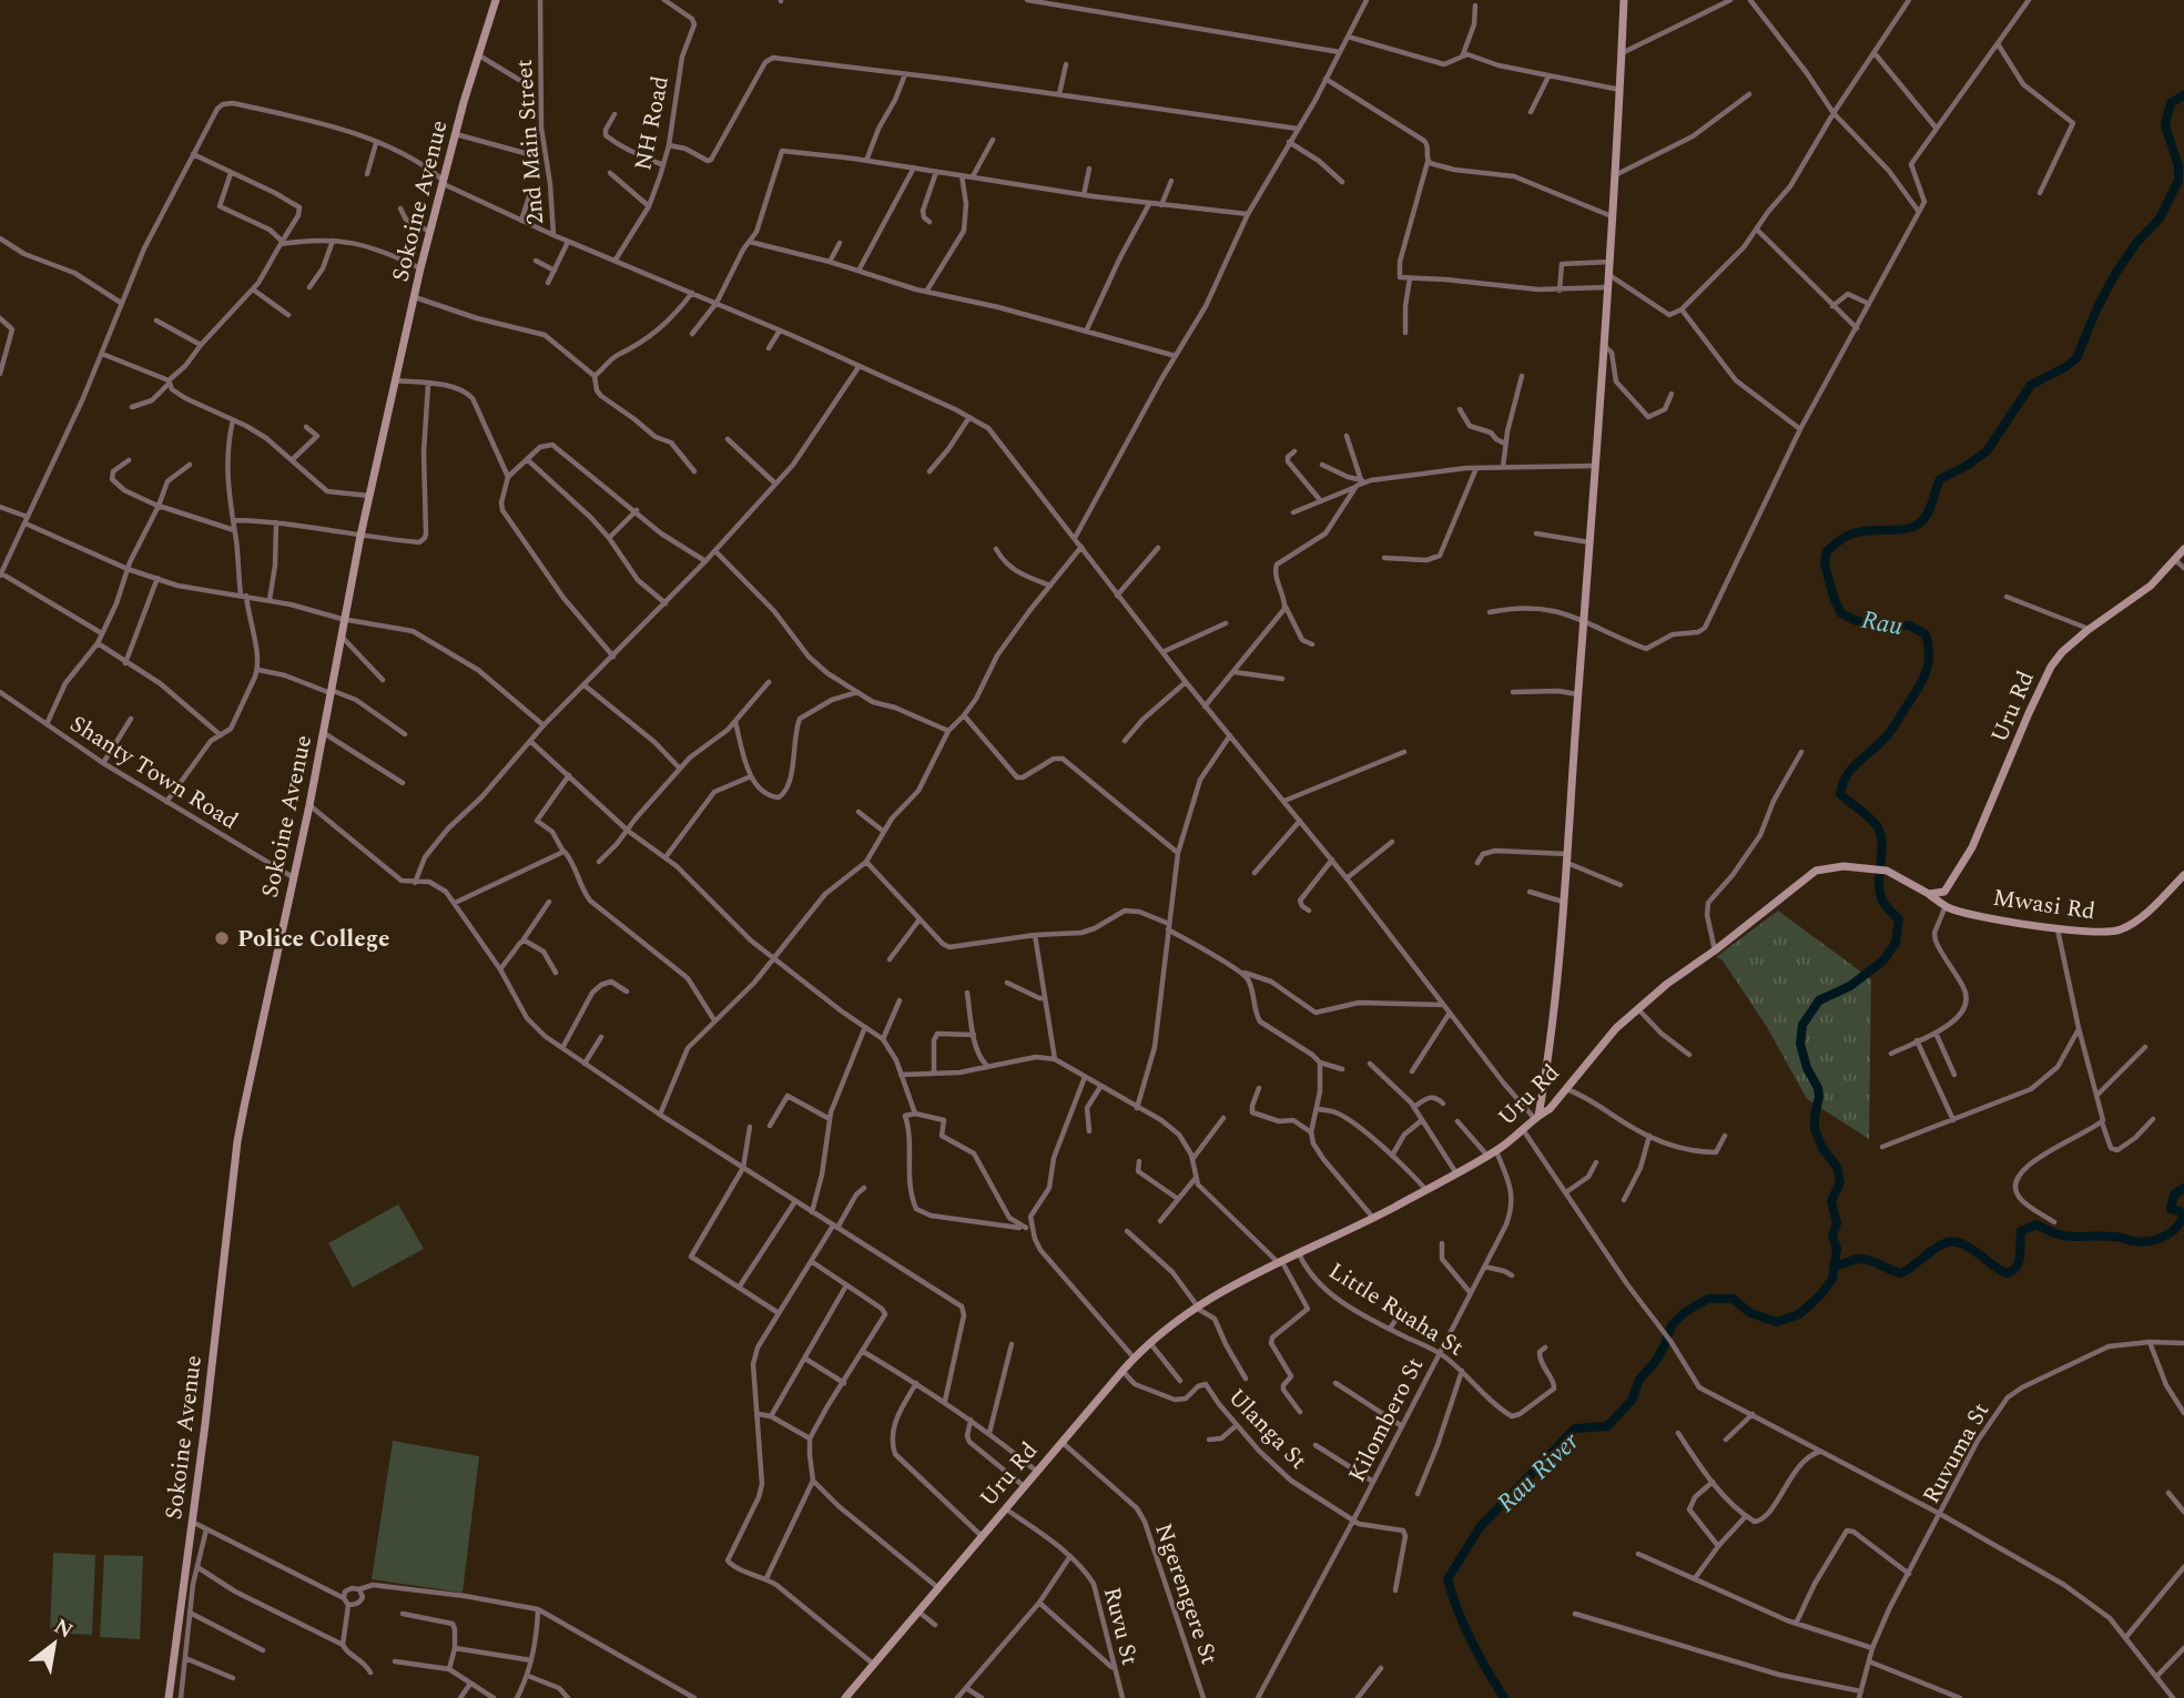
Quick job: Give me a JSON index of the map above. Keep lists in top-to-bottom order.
{
  "streets": {
    "street": [
      "NH Road",
      "2nd Main Street",
      "Sokoine Avenue",
      "Uru Rd",
      "Shanty Town Road",
      "Mwasi Rd",
      "Little Ruaha St",
      "Kilombero St",
      "Ulanga St",
      "Ruvuma St",
      "Ngerengere St",
      "Ruvu St"
    ]
  },
  "crossings": [
    ["Sokoine Avenue", "Shanty Town Road"],
    ["Uru Rd", "Mwasi Rd"],
    ["Uru Rd", "Little Ruaha St"],
    ["Uru Rd", "Kilombero St"],
    ["Uru Rd", "Ulanga St"],
    ["Uru Rd", "Ngerengere St"],
    ["Uru Rd", "Ruvu St"],
    ["Little Ruaha St", "Kilombero St"],
    ["Kilombero St", "Ulanga St"]
  ],
  "water": ["Rau", "Rau River"],
  "places": ["Police College"],
  "north": "top right"
}
